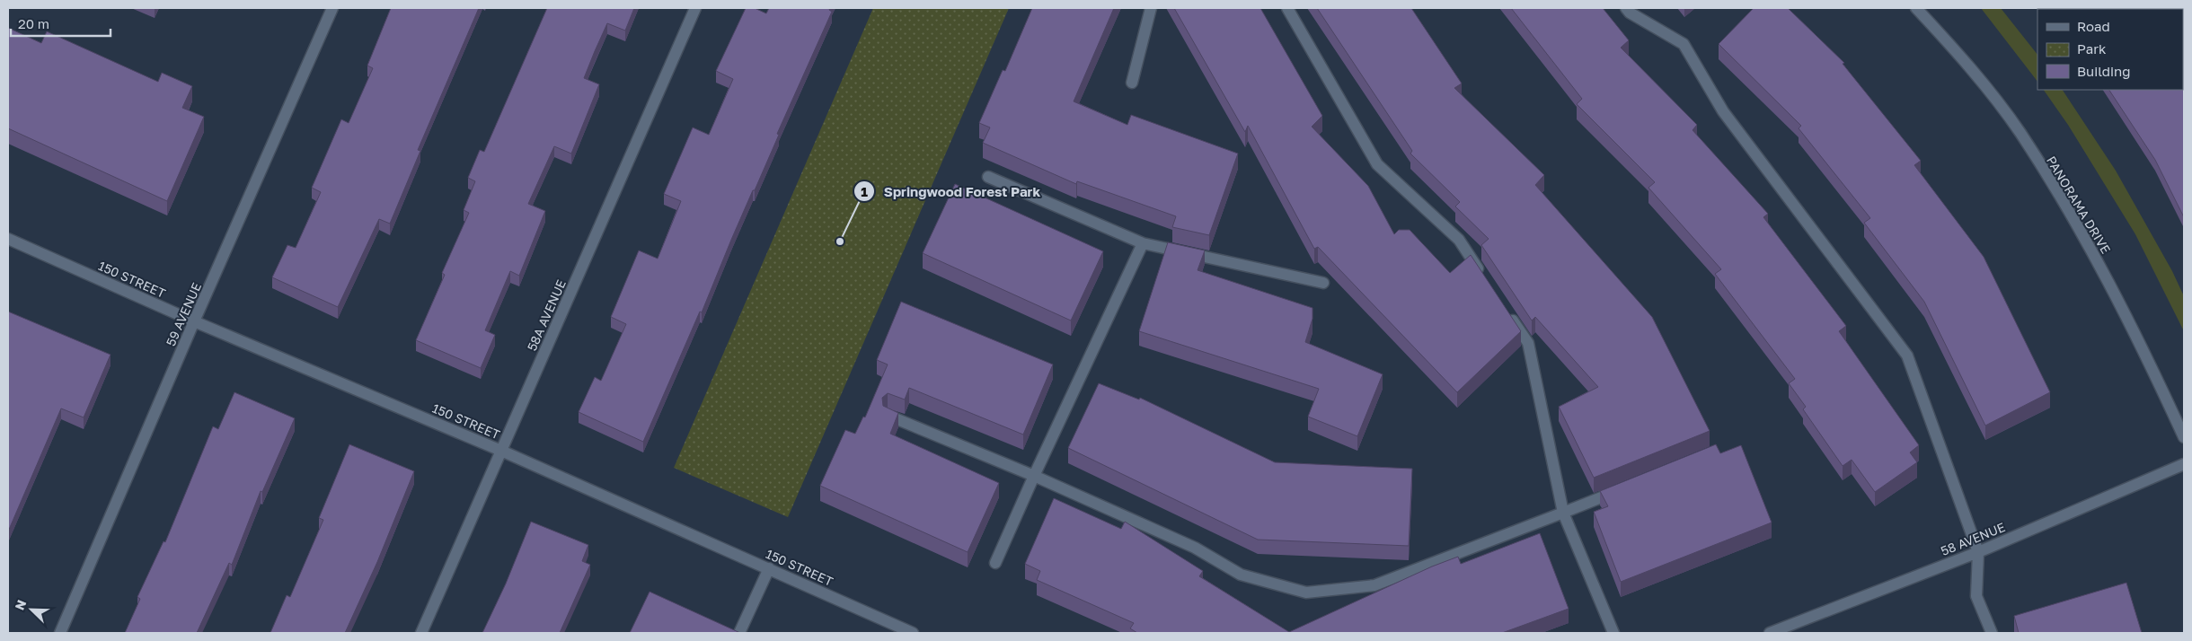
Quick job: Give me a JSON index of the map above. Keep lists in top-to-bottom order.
{
  "streets": {
    "street": [
      "PANORAMA DRIVE",
      "150 STREET",
      "59 AVENUE",
      "58A AVENUE",
      "58 AVENUE"
    ]
  },
  "crossings": [
    ["150 STREET", "59 AVENUE"],
    ["150 STREET", "58A AVENUE"]
  ],
  "places": ["Springwood Forest Park"],
  "legend": ["Road", "Park", "Building"],
  "scale_bar": "20 m",
  "north": "top left"
}
